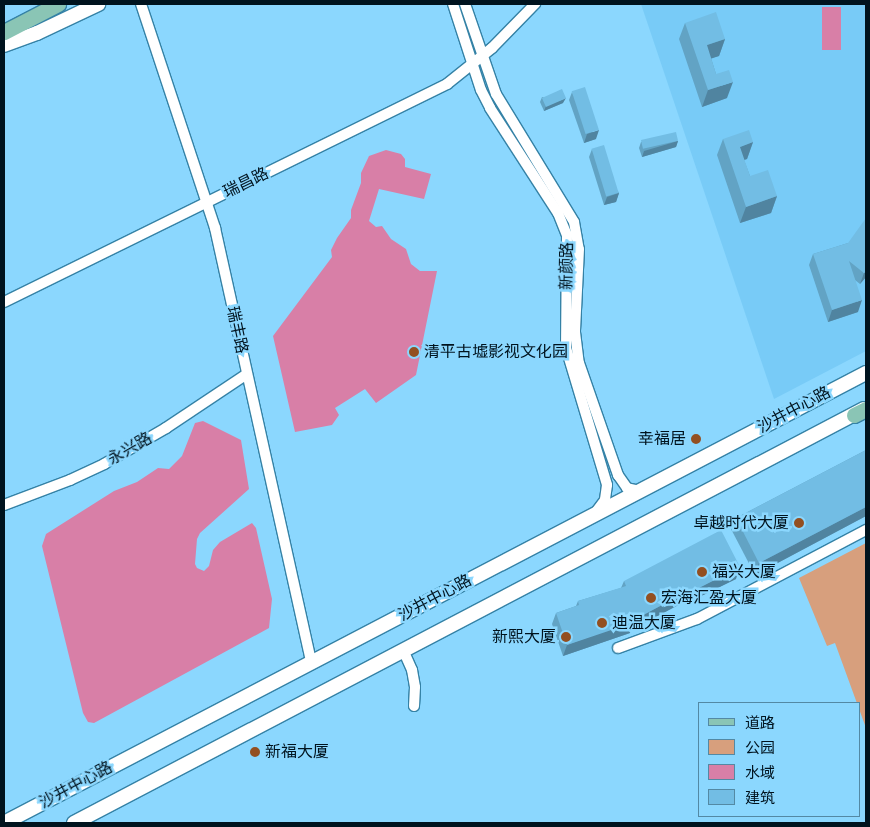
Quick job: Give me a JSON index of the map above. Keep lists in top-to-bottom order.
{
  "streets": {
    "street": [
      "瑞昌路",
      "新颜路",
      "瑞丰路",
      "沙井中心路",
      "永兴路"
    ]
  },
  "crossings": [
    ["瑞昌路", "新颜路"],
    ["瑞昌路", "瑞丰路"],
    ["新颜路", "沙井中心路"],
    ["瑞丰路", "沙井中心路"],
    ["瑞丰路", "永兴路"]
  ],
  "places": [
    "清平古墟影视文化园",
    "幸福居",
    "卓越时代大厦",
    "福兴大厦",
    "宏海汇盈大厦",
    "迪温大厦",
    "新熙大厦",
    "新福大厦"
  ],
  "legend": [
    "道路",
    "公园",
    "水域",
    "建筑"
  ]
}
